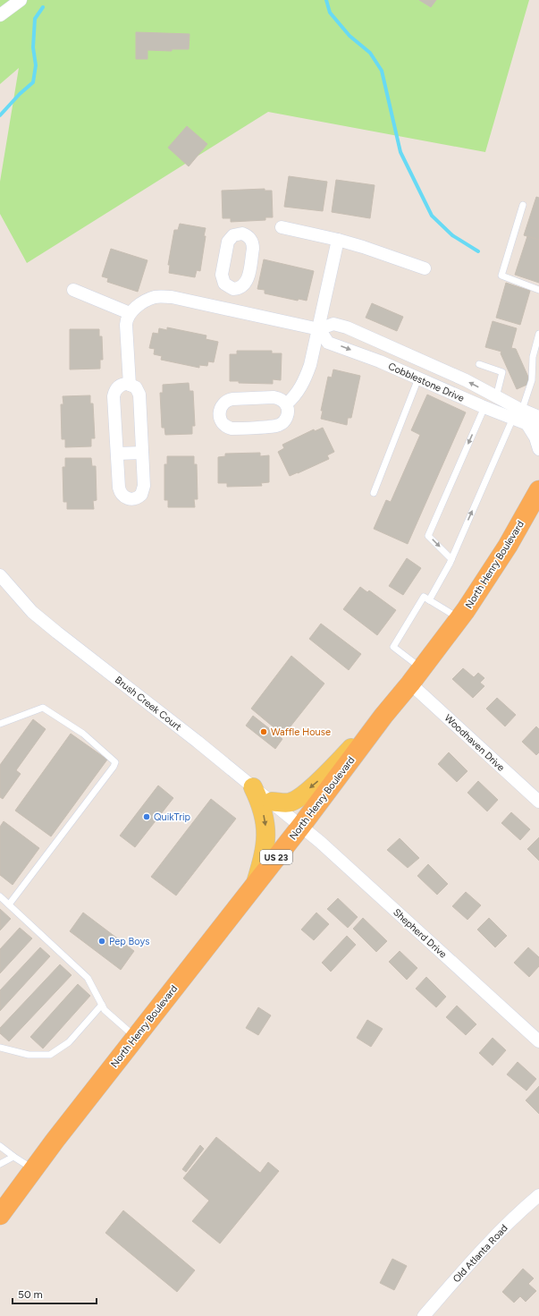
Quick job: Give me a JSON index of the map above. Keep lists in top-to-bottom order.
{
  "streets": {
    "highway": ["North Henry Boulevard", "US 23"],
    "street": [
      "Cobblestone Drive",
      "Brush Creek Court",
      "Woodhaven Drive",
      "Shepherd Drive",
      "Old Atlanta Road"
    ]
  },
  "crossings": [
    ["North Henry Boulevard", "Brush Creek Court"],
    ["North Henry Boulevard", "Woodhaven Drive"],
    ["North Henry Boulevard", "Shepherd Drive"],
    ["Brush Creek Court", "Shepherd Drive"]
  ],
  "places": ["Waffle House", "QuikTrip", "Pep Boys"],
  "scale_bar": "50 m"
}
